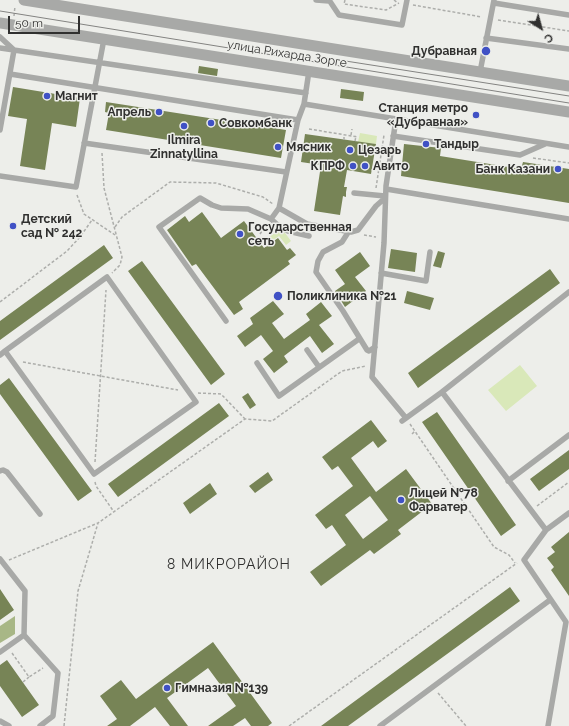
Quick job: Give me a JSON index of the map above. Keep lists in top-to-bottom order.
{
  "streets": {
    "street": ["улица Рихарда Зорге"]
  },
  "districts": ["8 МИКРОРАЙОН"],
  "places": [
    "Дубравная",
    "Магнит",
    "Апрель",
    "Станция метро «Дубравная»",
    "Совкомбанк",
    "Ilmira Zinnatyllina",
    "Тандыр",
    "Мясник",
    "Цезарь",
    "КПРФ",
    "Авито",
    "Банк Казани",
    "Детский сад № 242",
    "Государственная сеть",
    "Поликлиника №21",
    "Лицей №78 Фарватер",
    "Гимназия №139"
  ],
  "scale_bar": "50 m",
  "north": "bottom right"
}
